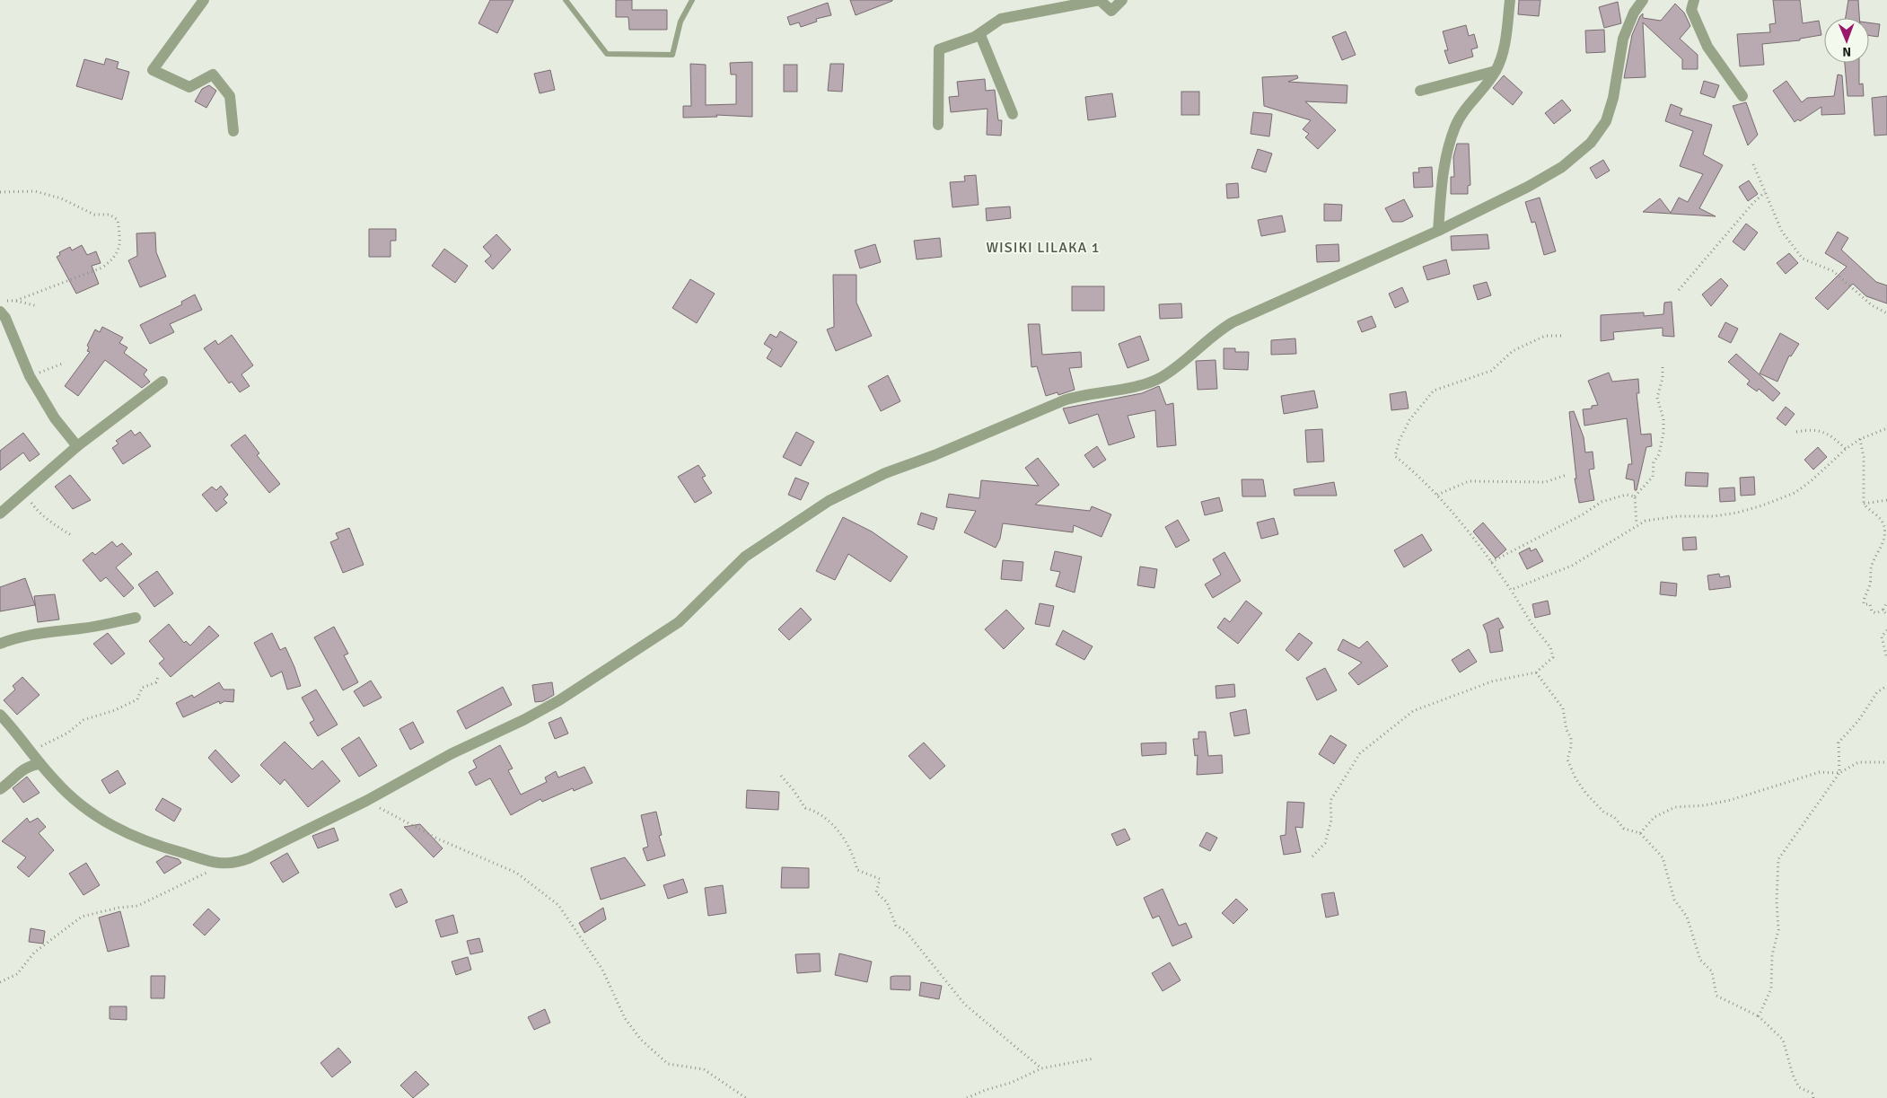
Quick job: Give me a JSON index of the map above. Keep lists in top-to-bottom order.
{
  "districts": ["WISIKI LILAKA 1"],
  "north": "bottom"
}
